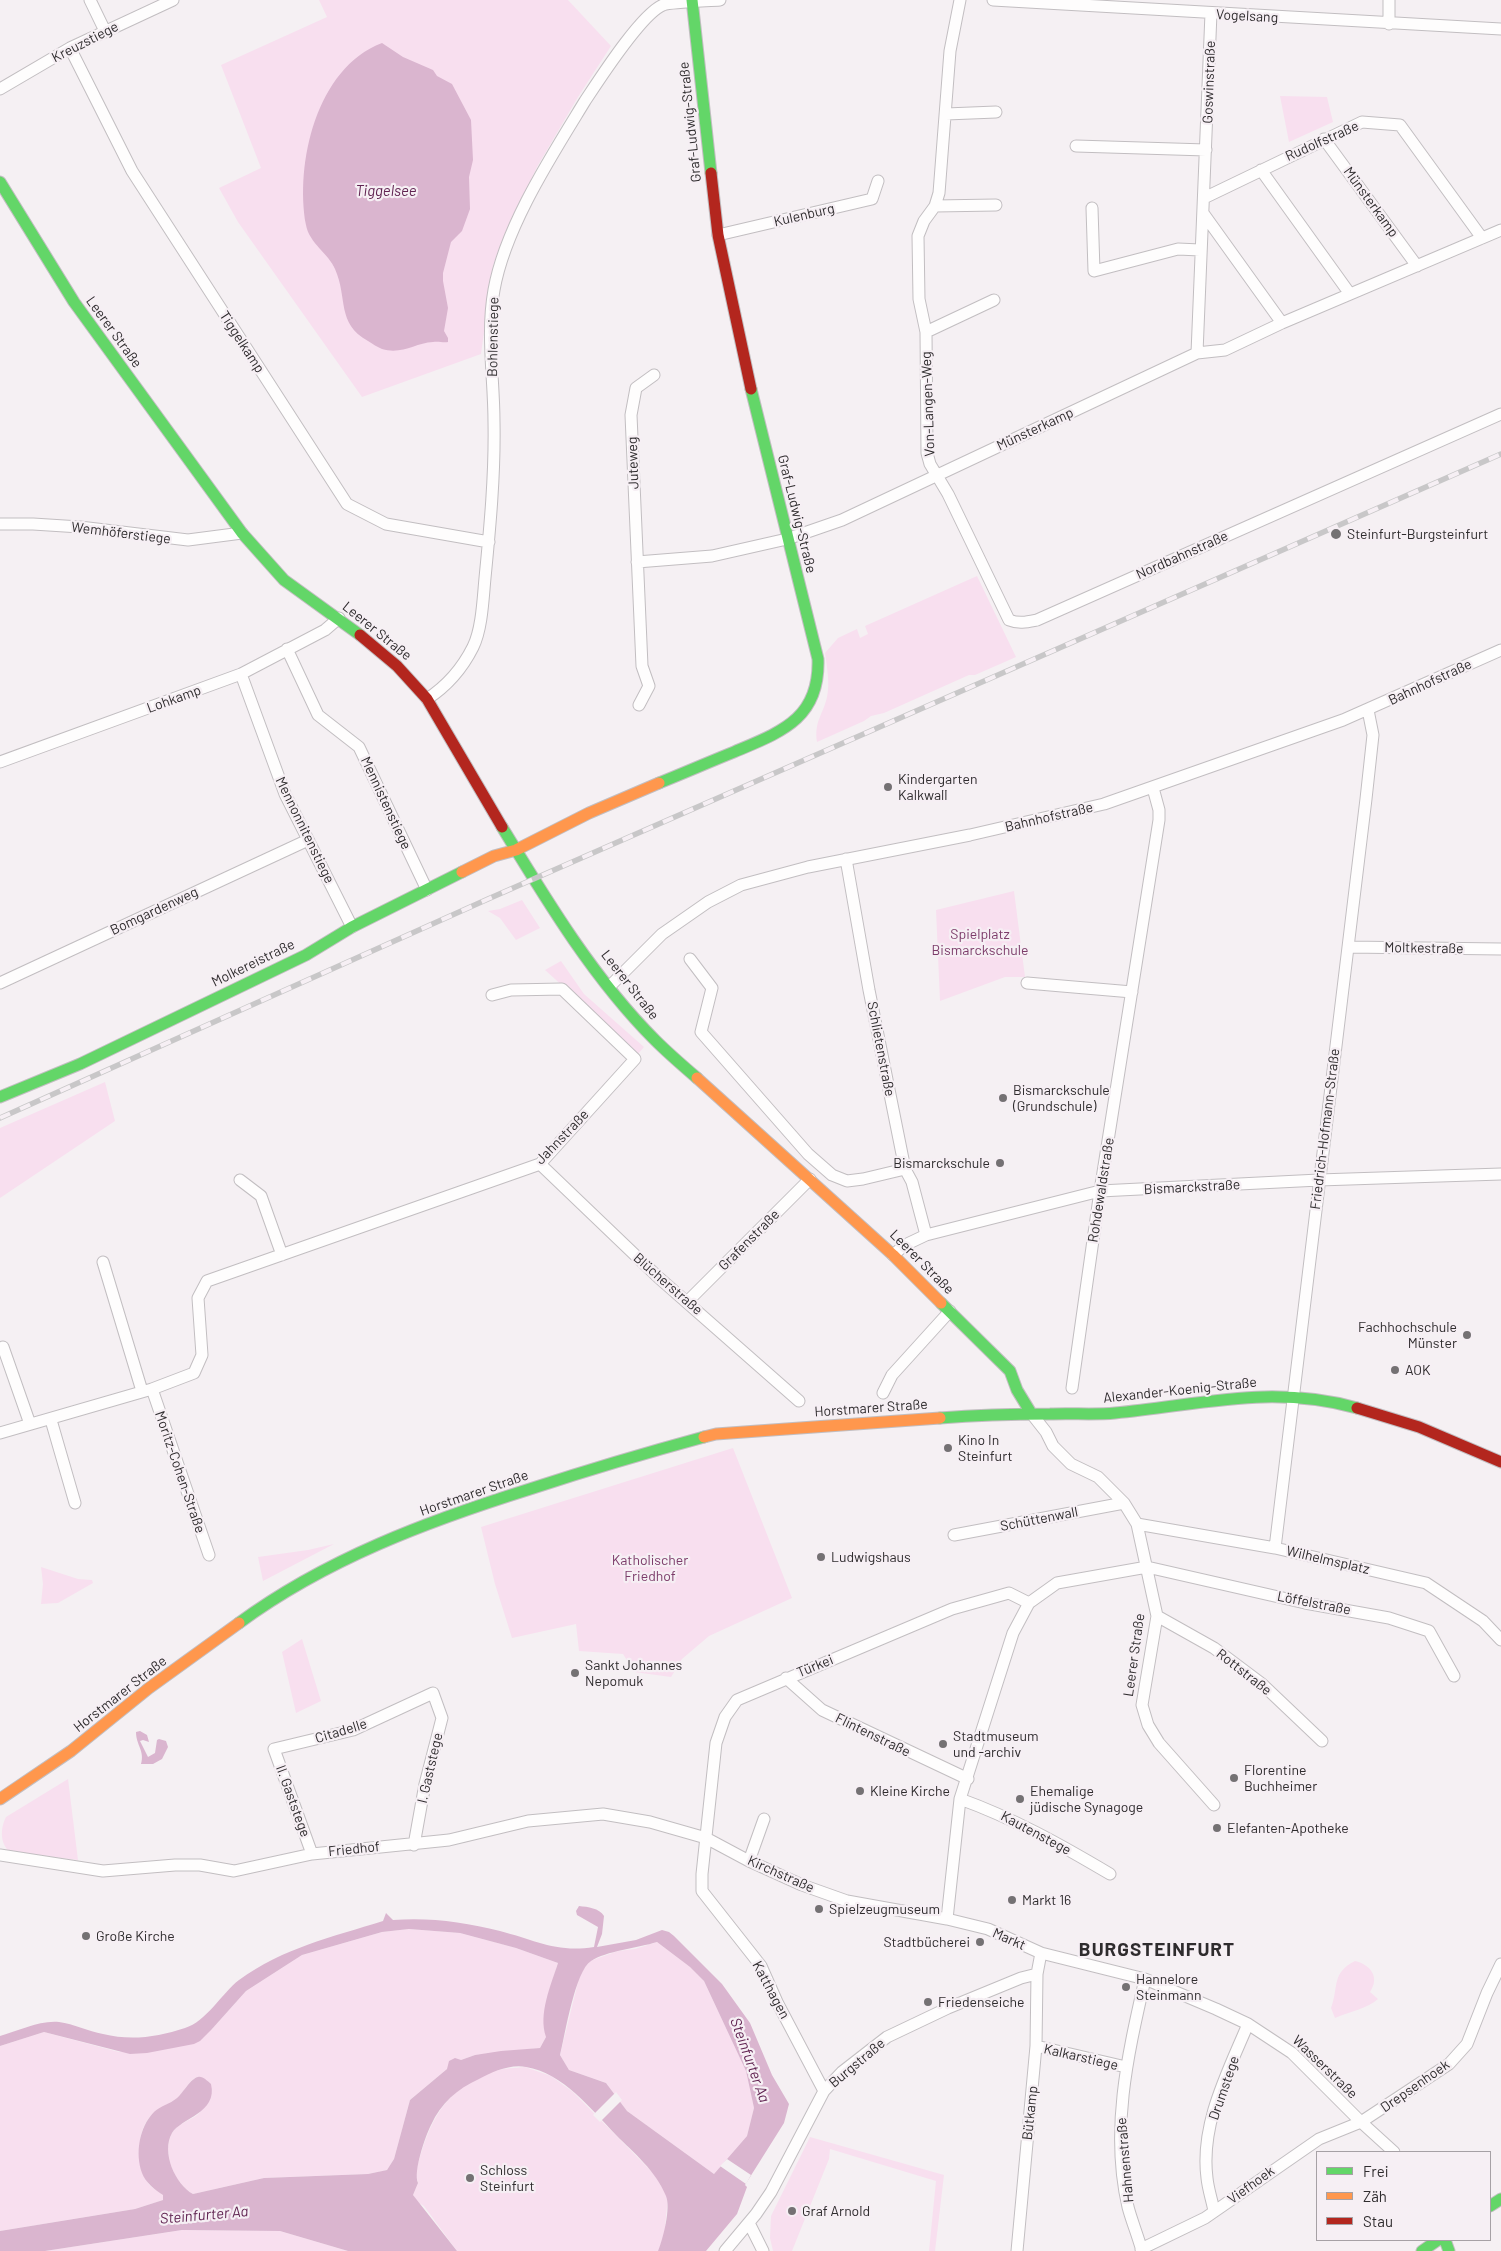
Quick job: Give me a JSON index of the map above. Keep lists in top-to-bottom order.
{
  "streets": {
    "street": [
      "Vogelsang",
      "Kreuzstiege",
      "Goswinstraße",
      "Graf-Ludwig-Straße",
      "Rudolfstraße",
      "Münsterkamp",
      "Kulenburg",
      "Leerer Straße",
      "Bohlenstiege",
      "Tiggelkamp",
      "Von-Langen-Weg",
      "Juteweg",
      "Wemhöferstiege",
      "Nordbahnstraße",
      "Bahnhofstraße",
      "Lohkamp",
      "Mennistenstiege",
      "Mennonnitenstiege",
      "Bomgardenweg",
      "Moltkestraße",
      "Molkereistraße",
      "Schlietenstraße",
      "Friedrich-Hofmann-Straße",
      "Jahnstraße",
      "Bismarckstraße",
      "Rohdewaldstraße",
      "Grafenstraße",
      "Blücherstraße",
      "Alexander-Koenig-Straße",
      "Horstmarer Straße",
      "Moritz-Cohen-Straße",
      "Schüttenwall",
      "Wilhelmsplatz",
      "Löffelstraße",
      "Türkei",
      "Rottstraße",
      "Citadelle",
      "Flintenstraße",
      "I. Gaststege",
      "II. Gaststege",
      "Kautenstege",
      "Friedhof",
      "Kirchstraße",
      "Markt",
      "Katthagen",
      "Kalkarstiege",
      "Burgstraße",
      "Wasserstraße",
      "Drepsenhoek",
      "Drumstege",
      "Bütkamp",
      "Hahnenstraße",
      "Viefhoek"
    ]
  },
  "crossings": [
    ["Vogelsang", "Goswinstraße"],
    ["Kreuzstiege", "Tiggelkamp"],
    ["Goswinstraße", "Rudolfstraße"],
    ["Goswinstraße", "Münsterkamp"],
    ["Graf-Ludwig-Straße", "Münsterkamp"],
    ["Graf-Ludwig-Straße", "Kulenburg"],
    ["Graf-Ludwig-Straße", "Leerer Straße"],
    ["Graf-Ludwig-Straße", "Bohlenstiege"],
    ["Graf-Ludwig-Straße", "Molkereistraße"],
    ["Rudolfstraße", "Münsterkamp"],
    ["Münsterkamp", "Von-Langen-Weg"],
    ["Münsterkamp", "Nordbahnstraße"],
    ["Leerer Straße", "Bohlenstiege"],
    ["Leerer Straße", "Wemhöferstiege"],
    ["Leerer Straße", "Bahnhofstraße"],
    ["Leerer Straße", "Lohkamp"],
    ["Leerer Straße", "Molkereistraße"],
    ["Leerer Straße", "Bismarckstraße"],
    ["Leerer Straße", "Grafenstraße"],
    ["Leerer Straße", "Alexander-Koenig-Straße"],
    ["Leerer Straße", "Horstmarer Straße"],
    ["Leerer Straße", "Schüttenwall"],
    ["Leerer Straße", "Wilhelmsplatz"],
    ["Leerer Straße", "Löffelstraße"],
    ["Leerer Straße", "Rottstraße"],
    ["Bohlenstiege", "Tiggelkamp"],
    ["Von-Langen-Weg", "Nordbahnstraße"],
    ["Bahnhofstraße", "Schlietenstraße"],
    ["Bahnhofstraße", "Friedrich-Hofmann-Straße"],
    ["Bahnhofstraße", "Rohdewaldstraße"],
    ["Lohkamp", "Mennistenstiege"],
    ["Lohkamp", "Mennonnitenstiege"],
    ["Mennistenstiege", "Molkereistraße"],
    ["Mennonnitenstiege", "Bomgardenweg"],
    ["Mennonnitenstiege", "Molkereistraße"],
    ["Moltkestraße", "Friedrich-Hofmann-Straße"],
    ["Schlietenstraße", "Bismarckstraße"],
    ["Friedrich-Hofmann-Straße", "Bismarckstraße"],
    ["Friedrich-Hofmann-Straße", "Alexander-Koenig-Straße"],
    ["Friedrich-Hofmann-Straße", "Wilhelmsplatz"],
    ["Jahnstraße", "Blücherstraße"],
    ["Jahnstraße", "Moritz-Cohen-Straße"],
    ["Bismarckstraße", "Rohdewaldstraße"],
    ["Grafenstraße", "Blücherstraße"],
    ["Alexander-Koenig-Straße", "Horstmarer Straße"],
    ["Türkei", "Flintenstraße"],
    ["Türkei", "Friedhof"],
    ["Türkei", "Kirchstraße"],
    ["Türkei", "Katthagen"],
    ["Citadelle", "I. Gaststege"],
    ["Citadelle", "II. Gaststege"],
    ["I. Gaststege", "Friedhof"],
    ["II. Gaststege", "Friedhof"],
    ["Friedhof", "Kirchstraße"],
    ["Friedhof", "Katthagen"],
    ["Kirchstraße", "Markt"],
    ["Kirchstraße", "Katthagen"],
    ["Markt", "Burgstraße"],
    ["Markt", "Wasserstraße"],
    ["Markt", "Bütkamp"],
    ["Markt", "Hahnenstraße"],
    ["Katthagen", "Burgstraße"],
    ["Kalkarstiege", "Bütkamp"],
    ["Kalkarstiege", "Hahnenstraße"],
    ["Burgstraße", "Bütkamp"],
    ["Wasserstraße", "Drepsenhoek"],
    ["Wasserstraße", "Drumstege"],
    ["Wasserstraße", "Hahnenstraße"],
    ["Wasserstraße", "Viefhoek"],
    ["Drepsenhoek", "Viefhoek"],
    ["Drumstege", "Viefhoek"],
    ["Hahnenstraße", "Viefhoek"]
  ],
  "districts": ["BURGSTEINFURT"],
  "water": ["Tiggelsee", "Steinfurter Aa"],
  "parks": ["Spielplatz Bismarckschule", "Katholischer Friedhof"],
  "places": [
    "Steinfurt-Burgsteinfurt",
    "Kindergarten Kalkwall",
    "Bismarckschule (Grundschule)",
    "Bismarckschule",
    "Fachhochschule Münster",
    "AOK",
    "Kino In Steinfurt",
    "Ludwigshaus",
    "Sankt Johannes Nepomuk",
    "Stadtmuseum und -archiv",
    "Florentine Buchheimer",
    "Kleine Kirche",
    "Ehemalige jüdische Synagoge",
    "Elefanten-Apotheke",
    "Markt 16",
    "Spielzeugmuseum",
    "Große Kirche",
    "Stadtbücherei",
    "Hannelore Steinmann",
    "Friedenseiche",
    "Schloss Steinfurt",
    "Graf Arnold"
  ],
  "legend": ["Frei", "Zäh", "Stau"]
}
